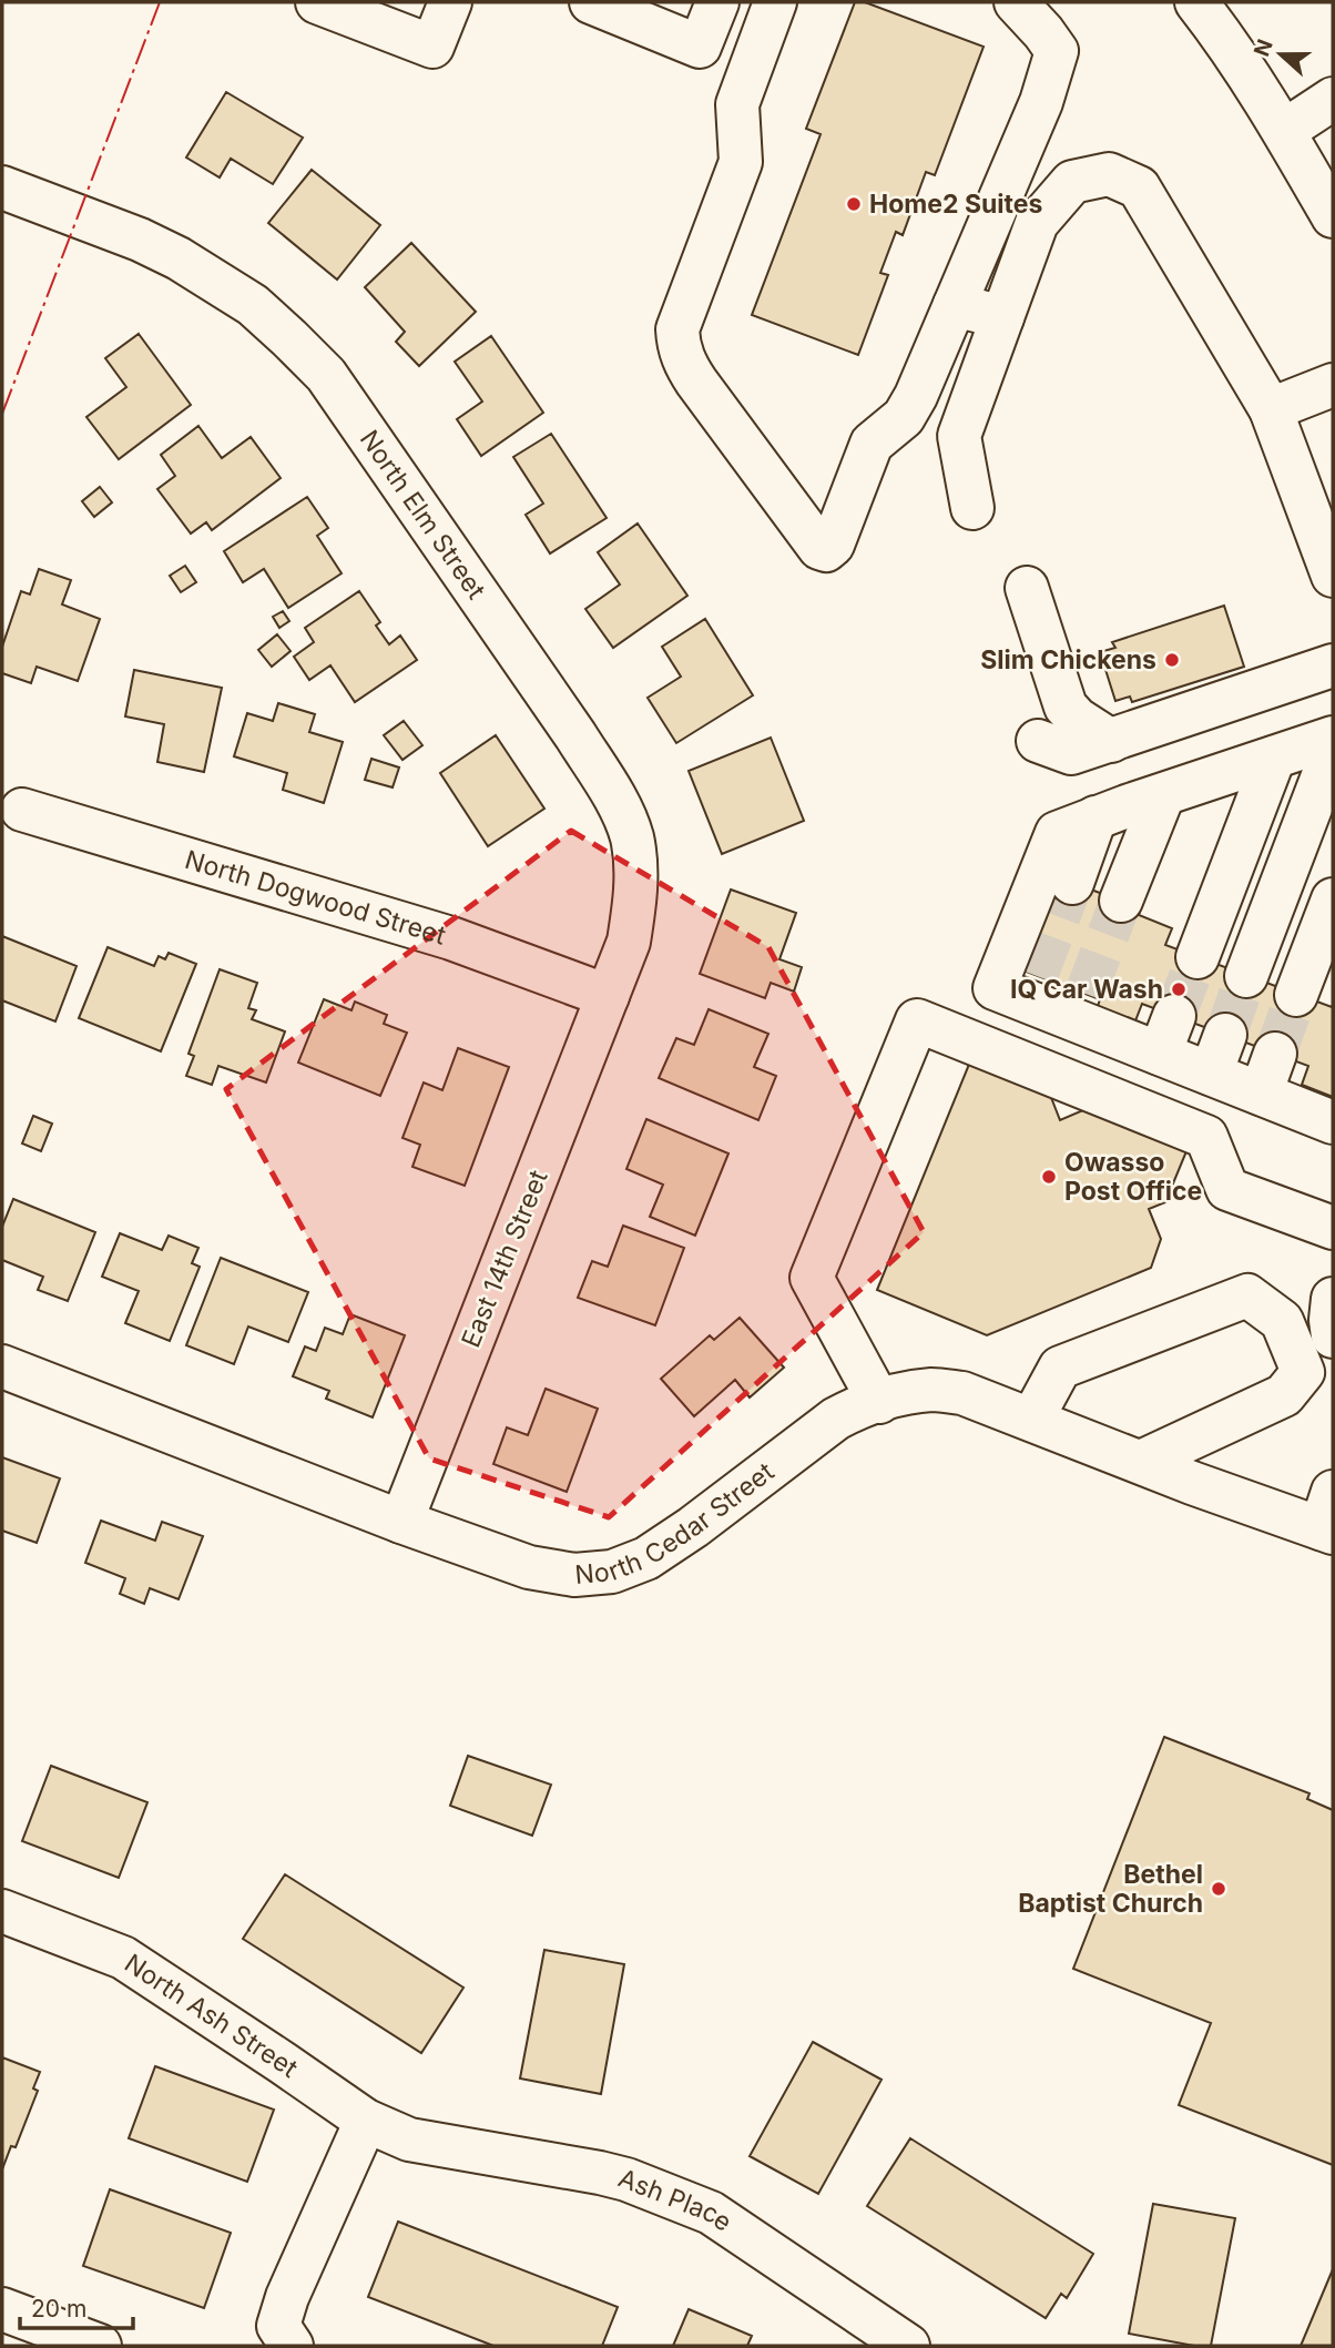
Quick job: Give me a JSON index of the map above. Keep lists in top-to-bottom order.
{
  "streets": {
    "street": [
      "North Elm Street",
      "North Dogwood Street",
      "East 14th Street",
      "North Cedar Street",
      "North Ash Street",
      "Ash Place"
    ]
  },
  "crossings": [
    ["North Elm Street", "North Dogwood Street"],
    ["North Elm Street", "East 14th Street"],
    ["North Dogwood Street", "East 14th Street"],
    ["East 14th Street", "North Cedar Street"],
    ["North Ash Street", "Ash Place"]
  ],
  "places": [
    "Home2 Suites",
    "Slim Chickens",
    "IQ Car Wash",
    "Owasso Post Office",
    "Bethel Baptist Church"
  ],
  "scale_bar": "20 m",
  "north": "left"
}
